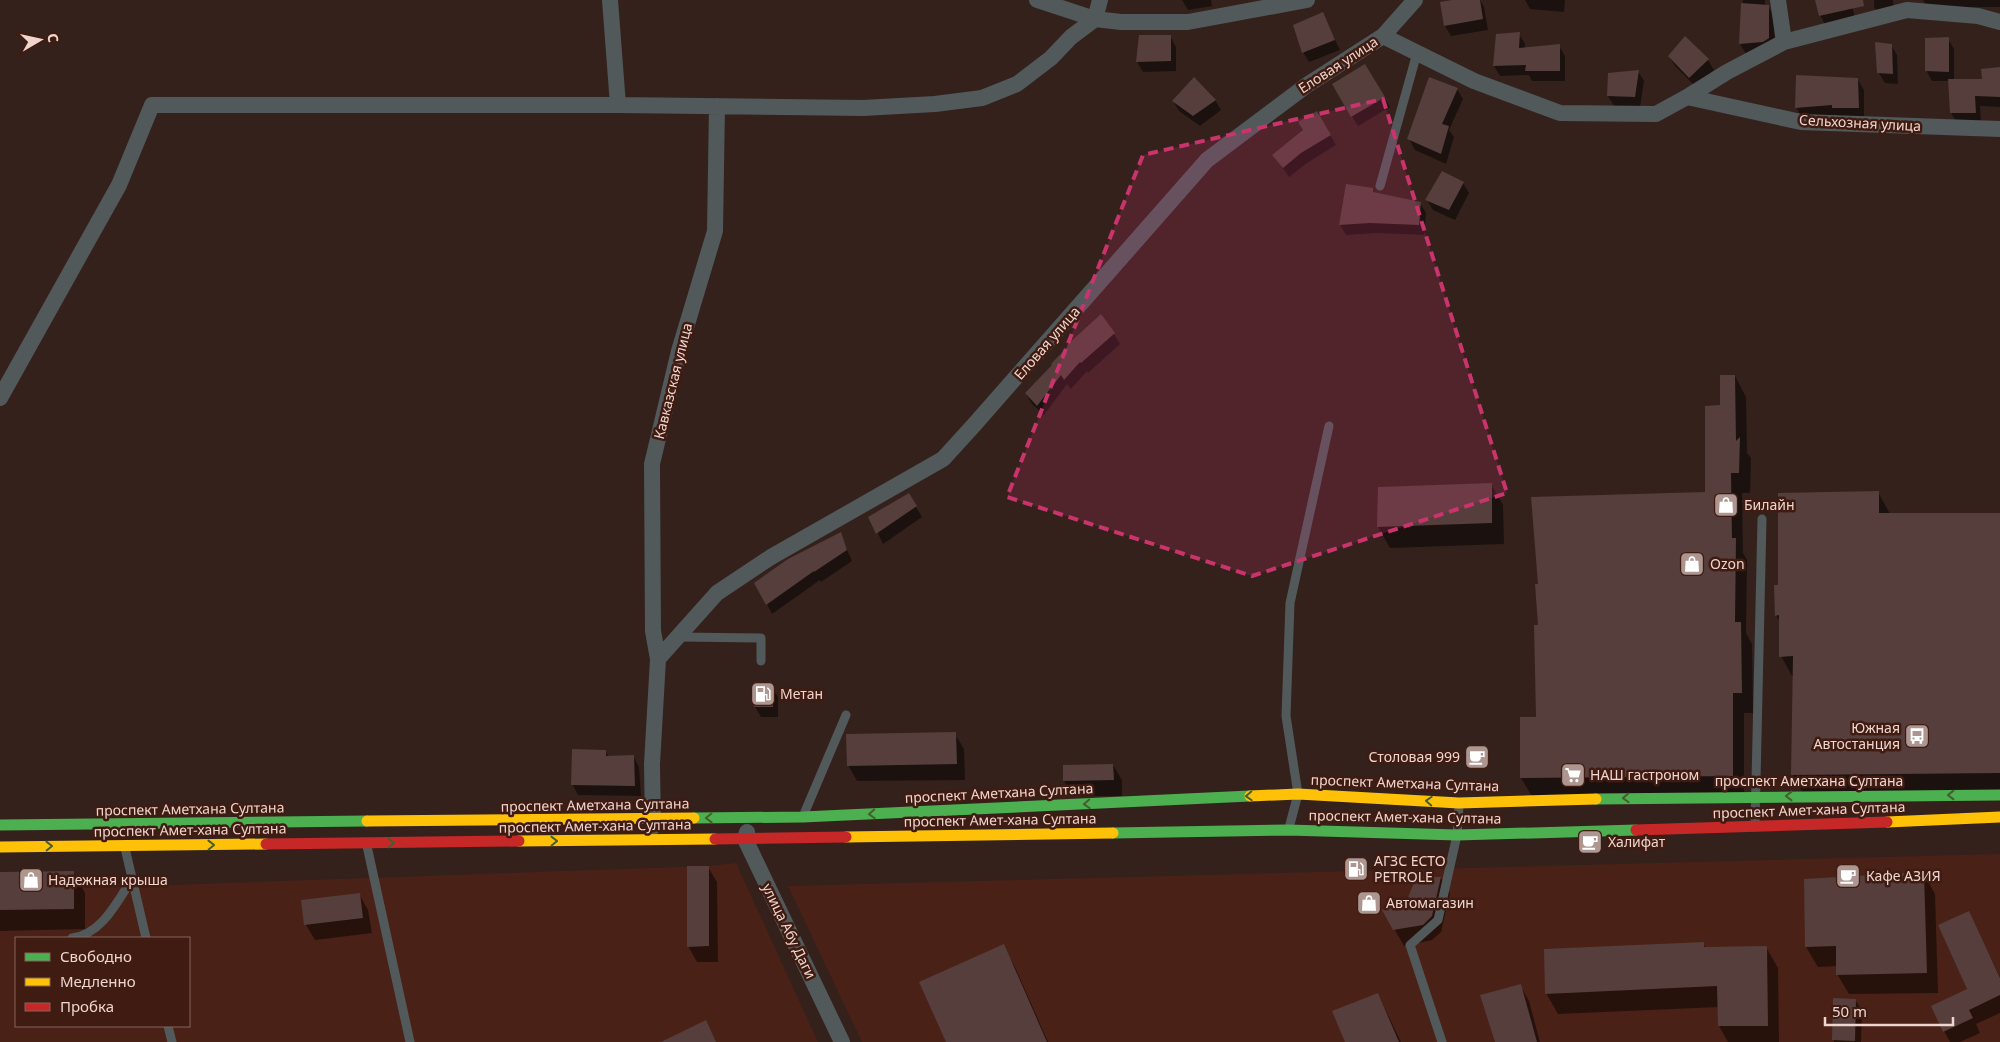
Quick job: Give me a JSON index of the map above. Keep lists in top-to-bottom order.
{
  "streets": {
    "main road": ["проспект Аметхана Султана", "проспект Амет-хана Султана"],
    "street": [
      "Еловая улица",
      "Сельхозная улица",
      "Кавказская улица",
      "улица Абу Даги"
    ]
  },
  "crossings": [
    ["Еловая улица", "Кавказская улица"],
    ["Кавказская улица", "проспект Аметхана Султана"],
    ["Кавказская улица", "проспект Амет-хана Султана"],
    ["проспект Аметхана Султана", "проспект Амет-хана Султана"],
    ["проспект Амет-хана Султана", "улица Абу Даги"]
  ],
  "one_way": ["проспект Аметхана Султана"],
  "places": {
    "shop": [
      "Билайн",
      "Ozon",
      "Надежная крыша",
      "Автомагазин"
    ],
    "fuel station": ["Метан", "АГЗС ECTO PETROLE"],
    "bus stop": ["Южная Автостанция"],
    "cafe": ["Столовая 999", "Халифат", "Кафе АЗИЯ"],
    "supermarket": ["НАШ гастроном"]
  },
  "legend": ["Свободно", "Медленно", "Пробка"],
  "scale_bar": "50 m",
  "north": "right"
}
